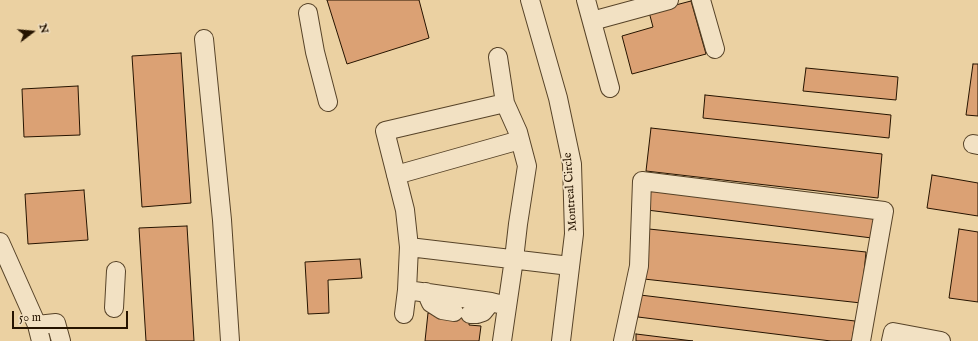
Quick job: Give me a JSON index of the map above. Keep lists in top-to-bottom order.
{
  "streets": {
    "street": ["Montreal Circle"]
  },
  "scale_bar": "50 m",
  "north": "right"
}
